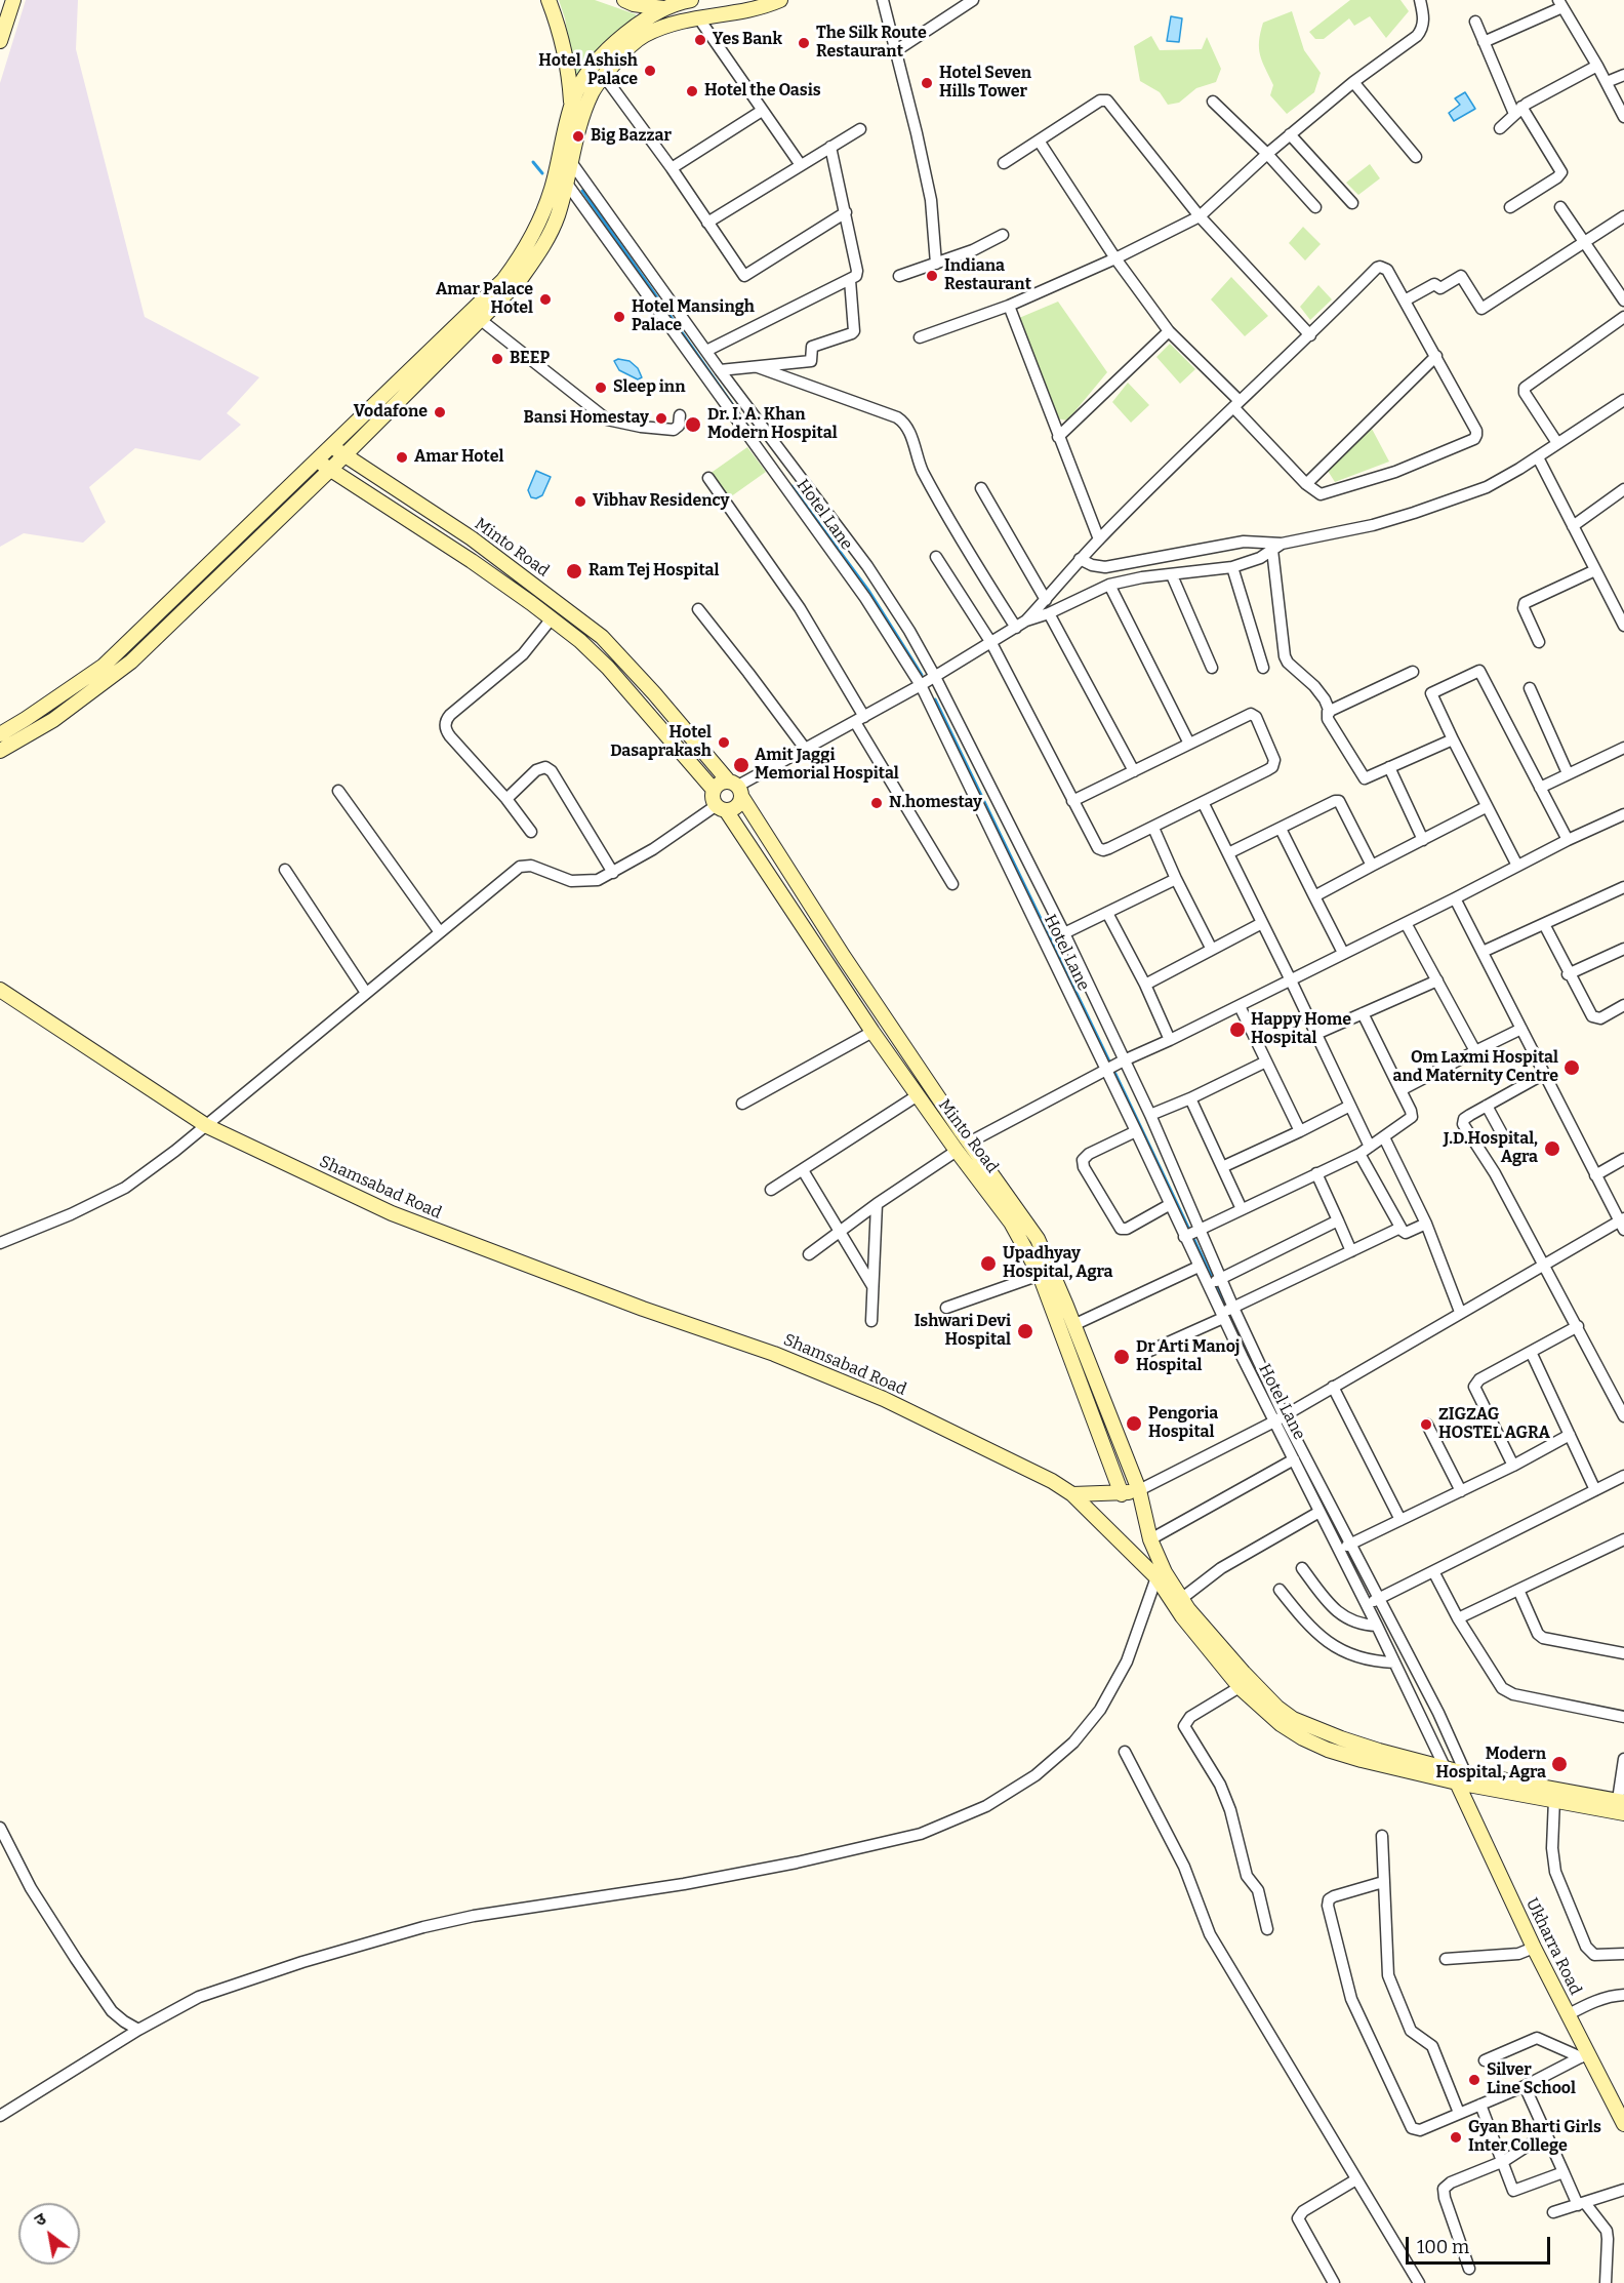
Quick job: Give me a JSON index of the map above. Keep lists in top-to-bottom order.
{
  "streets": {
    "main road": ["Minto Road", "Shamsabad Road", "Ukharra Road"],
    "street": ["Hotel Lane"]
  },
  "crossings": [
    ["Minto Road", "Shamsabad Road"],
    ["Shamsabad Road", "Ukharra Road"]
  ],
  "places": [
    "Yes Bank",
    "The Silk Route Restaurant",
    "Hotel Ashish Palace",
    "Hotel Seven Hills Tower",
    "Hotel the Oasis",
    "Big Bazzar",
    "Indiana Restaurant",
    "Amar Palace Hotel",
    "Hotel Mansingh Palace",
    "BEEP",
    "Sleep inn",
    "Vodafone",
    "Bansi Homestay",
    "Dr. I. A. Khan Modern Hospital",
    "Amar Hotel",
    "Vibhav Residency",
    "Ram Tej Hospital",
    "Hotel Dasaprakash",
    "Amit Jaggi Memorial Hospital",
    "N.homestay",
    "Happy Home Hospital",
    "Om Laxmi Hospital and Maternity Centre",
    "J.D.Hospital, Agra",
    "Upadhyay Hospital, Agra",
    "Ishwari Devi Hospital",
    "Dr Arti Manoj Hospital",
    "Pengoria Hospital",
    "ZIGZAG HOSTEL AGRA",
    "Modern Hospital, Agra",
    "Silver Line School",
    "Gyan Bharti Girls Inter College"
  ],
  "scale_bar": "100 m",
  "north": "top left"
}
